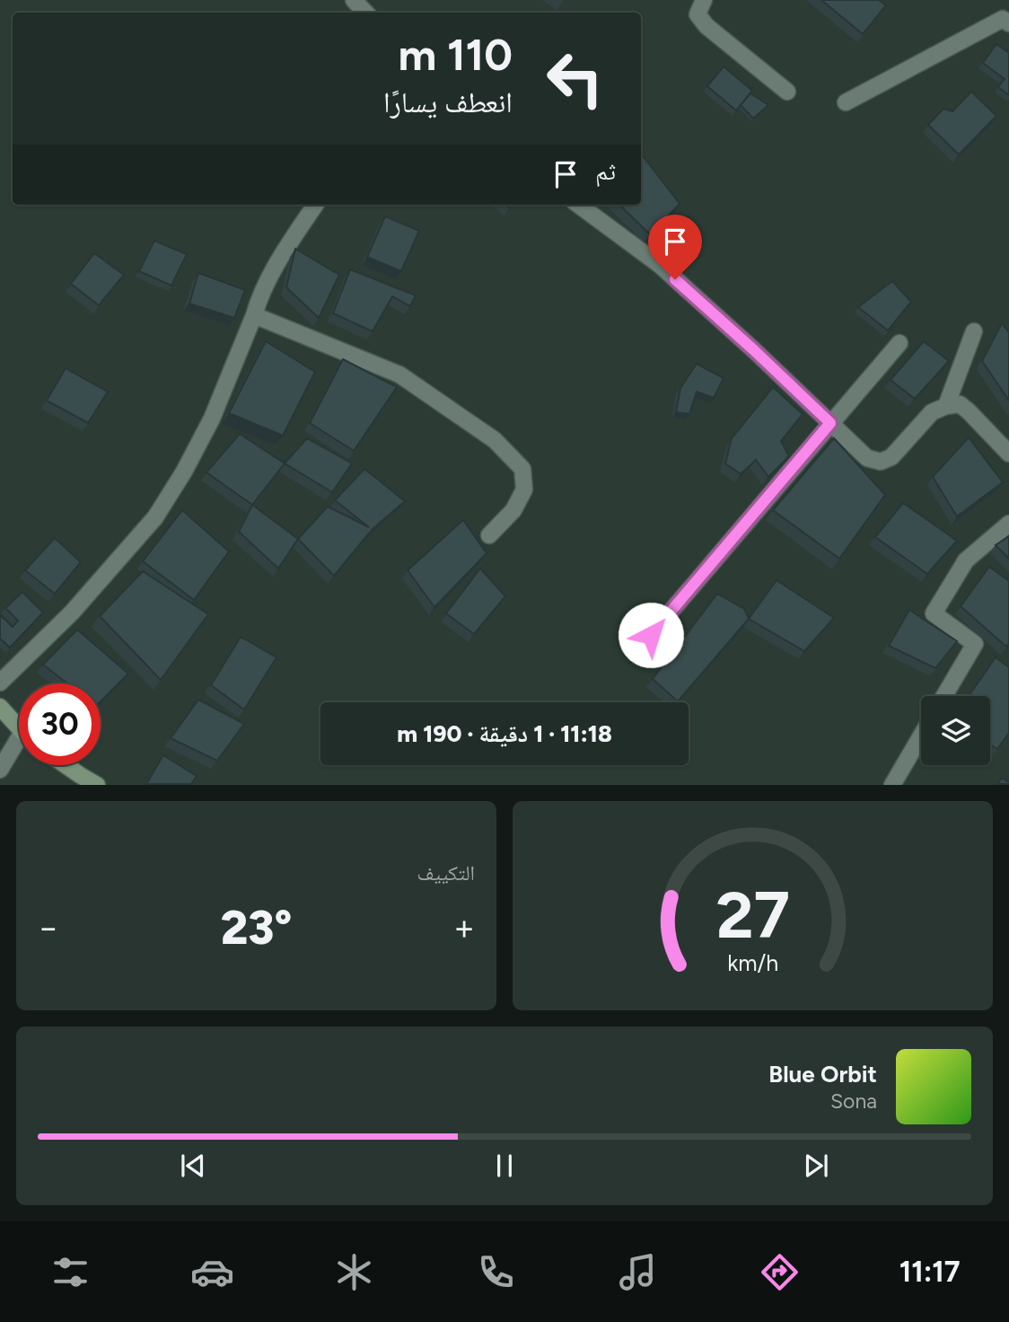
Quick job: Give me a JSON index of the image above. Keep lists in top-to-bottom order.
{
  "page": {
    "turn": ["110 m", "انعطف يسارًا"],
    "then": "ثم",
    "limit": "30",
    "trip": "11:18 · 1 دقيقة · 190 m",
    "tile": "التكييف",
    "heat": ["−", "23°", "+"],
    "song": ["Blue Orbit", "Sona"],
    "tabs": "11:17",
    "gauge": ["27", "km/h"]
  }
}
